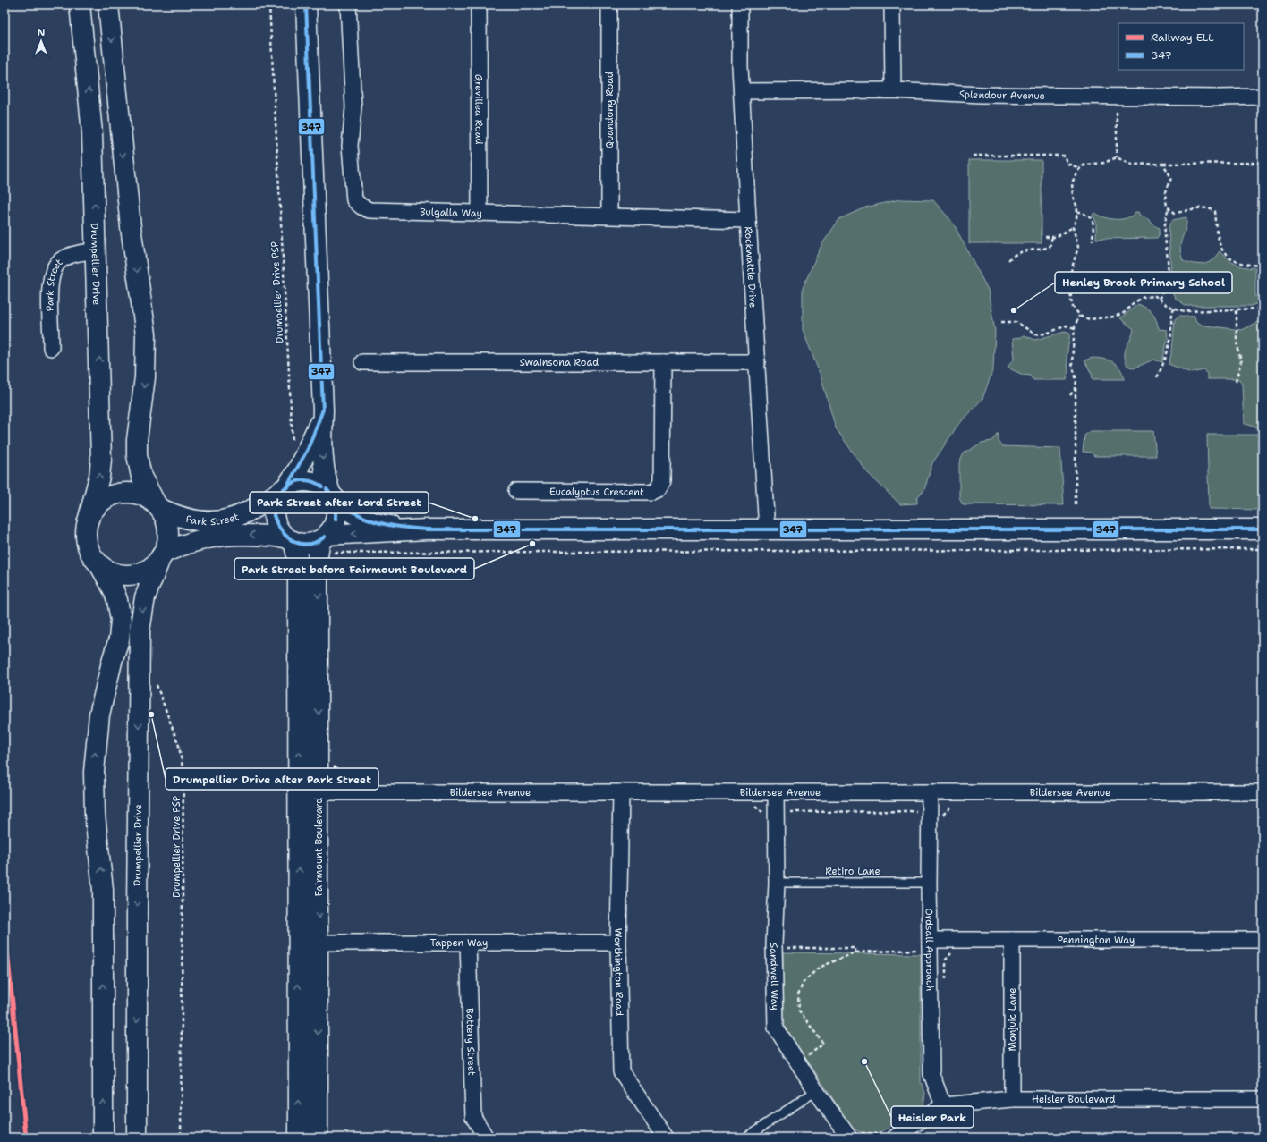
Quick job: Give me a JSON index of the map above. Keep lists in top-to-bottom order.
{
  "streets": {
    "main road": ["Drumpellier Drive", "Park Street", "Fairmount Boulevard"],
    "street": [
      "Splendour Avenue",
      "Grevillea Road",
      "Quandong Road",
      "Bulgalla Way",
      "Rockwattle Drive",
      "Swainsona Road",
      "Eucalyptus Crescent",
      "Bildersee Avenue",
      "Pennington Way",
      "Tappen Way",
      "Ordsall Approach",
      "Worthington Road",
      "Sandwell Way",
      "Monjuic Lane",
      "Battery Street",
      "Heisler Boulevard"
    ],
    "lane": ["Retiro Lane"],
    "path": ["Drumpellier Drive PSP"]
  },
  "crossings": [
    ["Splendour Avenue", "Rockwattle Drive"],
    ["Grevillea Road", "Bulgalla Way"],
    ["Quandong Road", "Bulgalla Way"],
    ["Bulgalla Way", "Rockwattle Drive"],
    ["Drumpellier Drive", "Park Street"],
    ["Rockwattle Drive", "Swainsona Road"],
    ["Park Street", "Fairmount Boulevard"],
    ["Swainsona Road", "Eucalyptus Crescent"],
    ["Bildersee Avenue", "Fairmount Boulevard"],
    ["Bildersee Avenue", "Ordsall Approach"],
    ["Bildersee Avenue", "Worthington Road"],
    ["Bildersee Avenue", "Sandwell Way"],
    ["Fairmount Boulevard", "Tappen Way"],
    ["Retiro Lane", "Ordsall Approach"],
    ["Retiro Lane", "Sandwell Way"],
    ["Pennington Way", "Ordsall Approach"],
    ["Pennington Way", "Monjuic Lane"],
    ["Tappen Way", "Worthington Road"],
    ["Tappen Way", "Battery Street"],
    ["Ordsall Approach", "Heisler Boulevard"],
    ["Monjuic Lane", "Heisler Boulevard"]
  ],
  "places": [
    "Henley Brook Primary School",
    "Park Street after Lord Street",
    "Park Street before Fairmount Boulevard",
    "Drumpellier Drive after Park Street",
    "Heisler Park"
  ],
  "lines": ["transit line 347", "rail line ELL"],
  "legend": ["Railway ELL", "347"],
  "north": "top"
}
